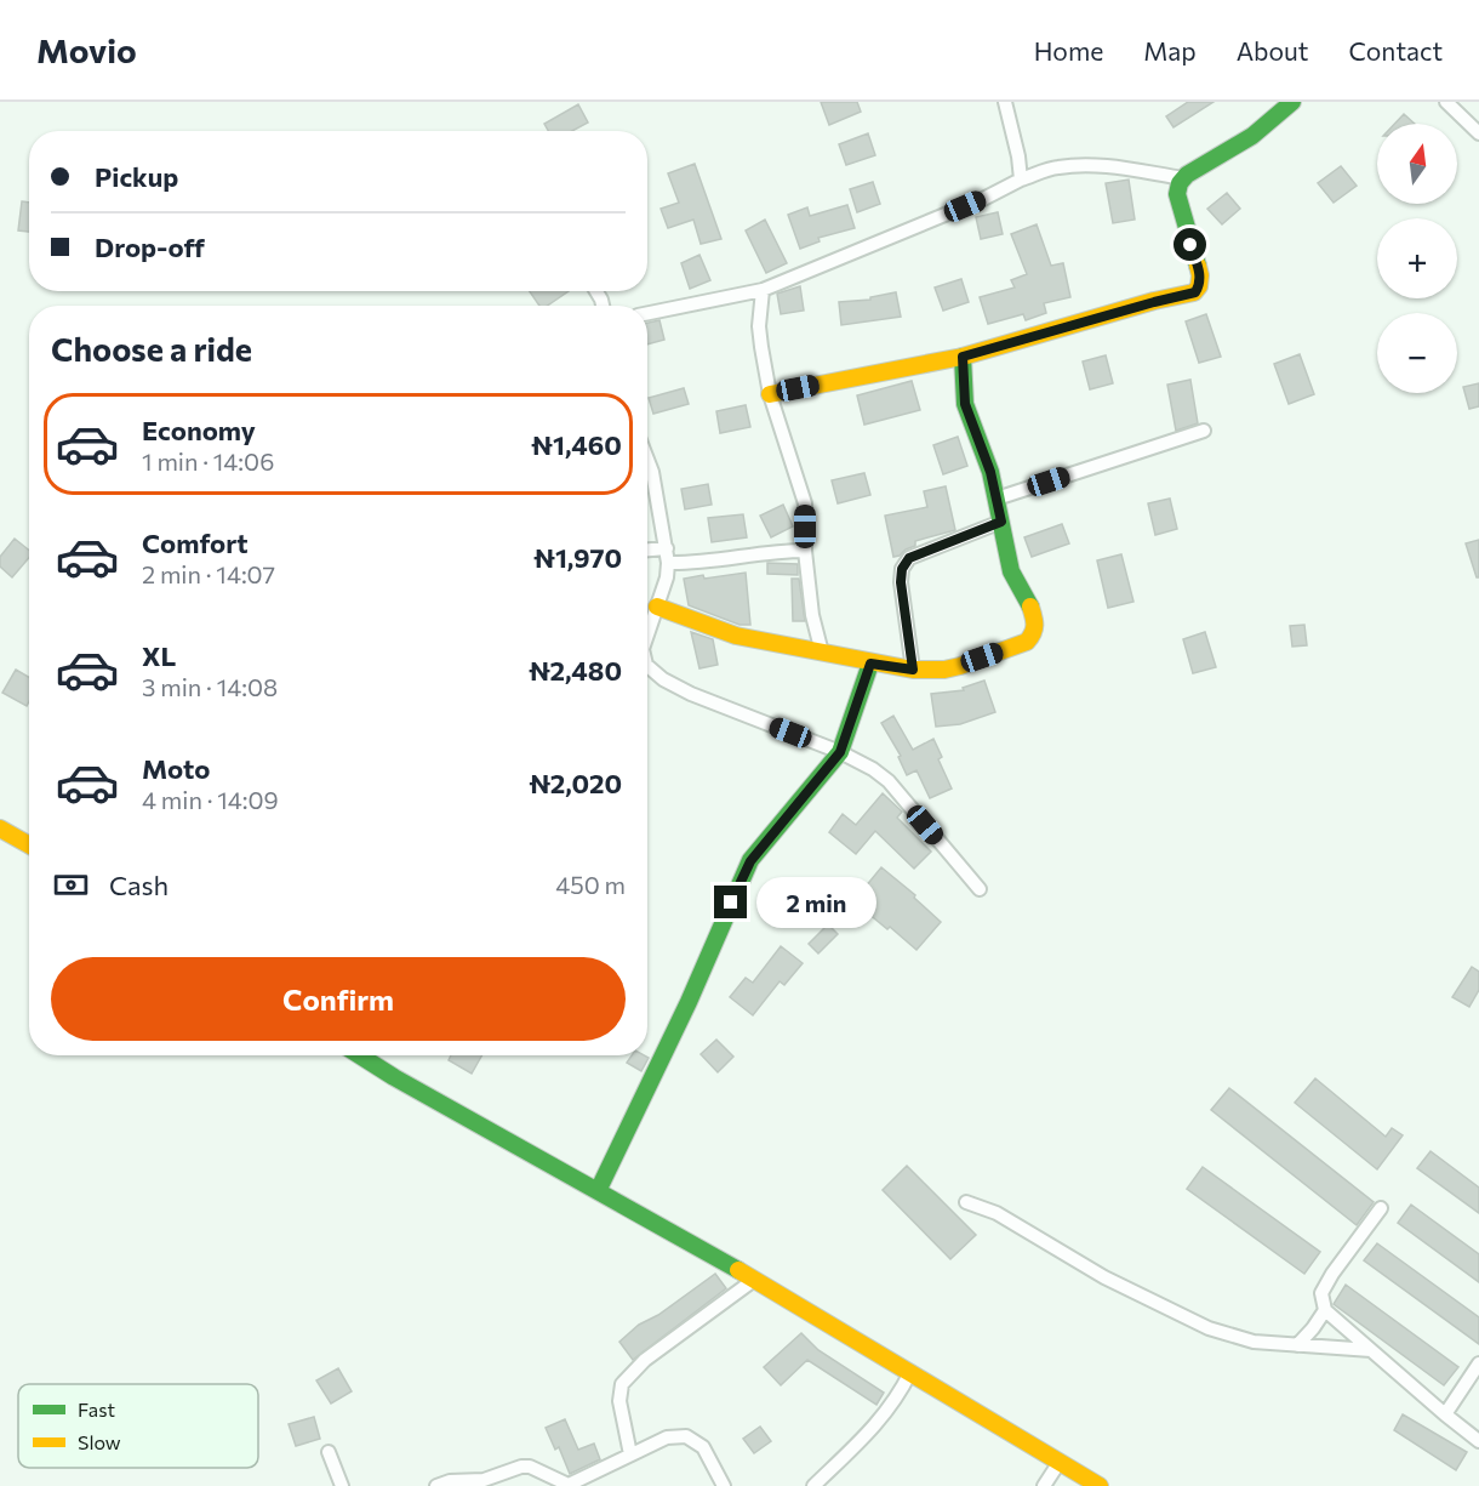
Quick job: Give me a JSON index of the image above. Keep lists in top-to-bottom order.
{
  "legend": ["Fast", "Slow"],
  "north": "top",
  "page": {
    "header": "Movio",
    "nav": [
      "Home",
      "Map",
      "About",
      "Contact"
    ],
    "map_buttons": ["+", "−"],
    "banner": ["Pickup", "Drop-off"],
    "heading": "Choose a ride",
    "list": [
      {
        "name": "Economy",
        "note": "1 min · 14:06",
        "value": "₦1,460"
      },
      {
        "name": "Comfort",
        "note": "2 min · 14:07",
        "value": "₦1,970"
      },
      {
        "name": "XL",
        "note": "3 min · 14:08",
        "value": "₦2,480"
      },
      {
        "name": "Moto",
        "note": "4 min · 14:09",
        "value": "₦2,020"
      }
    ],
    "pay": ["Cash", "450 m"],
    "bubble": "2 min",
    "buttons": "Confirm"
  }
}
